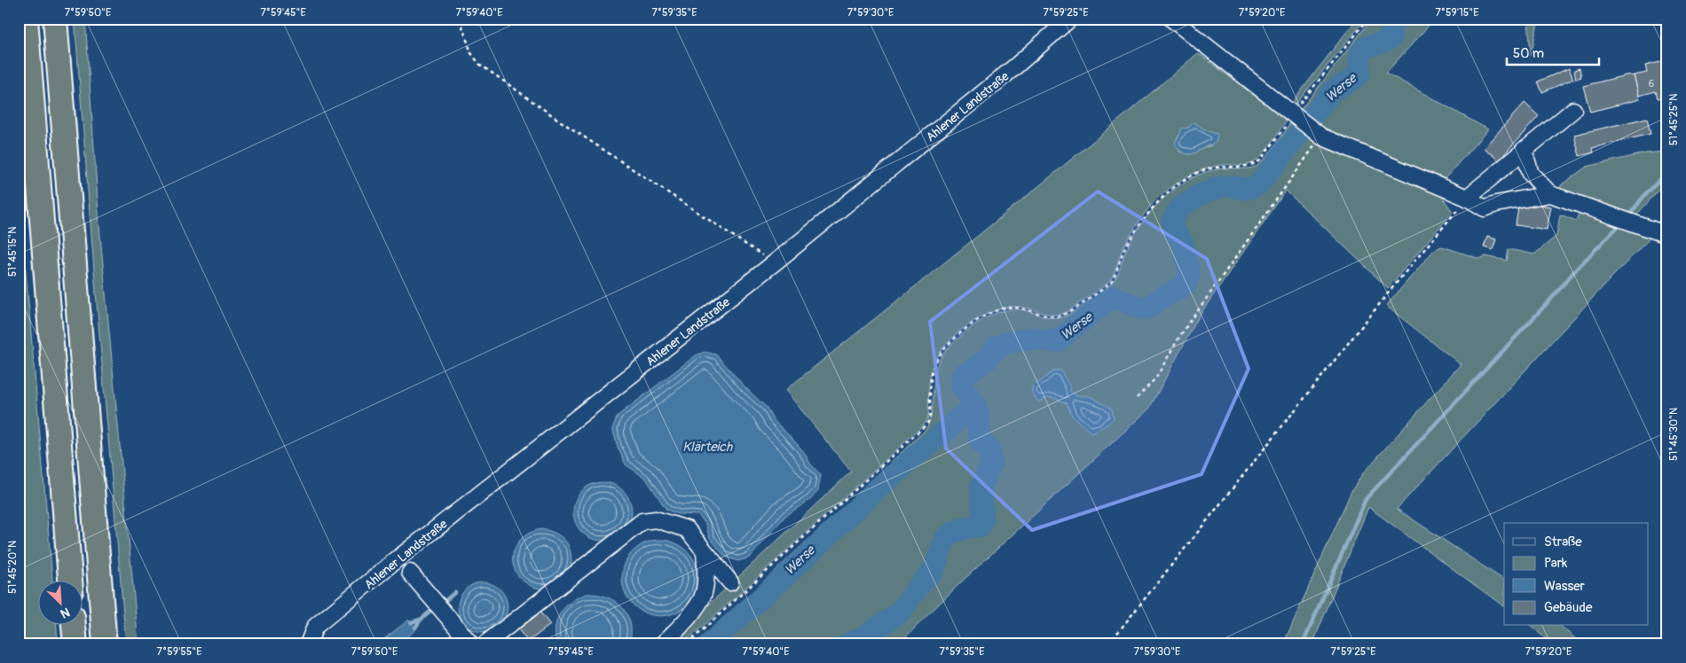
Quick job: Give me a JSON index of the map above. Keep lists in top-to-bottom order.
{
  "streets": {
    "street": ["Ahlener Landstraße"]
  },
  "water": ["Werse", "Klärteich"],
  "house_numbers": ["6"],
  "legend": [
    "Straße",
    "Park",
    "Wasser",
    "Gebäude"
  ],
  "scale_bar": "50 m",
  "north": "bottom right",
  "coordinates": [
    "7°59'50\"E",
    "7°59'45\"E",
    "7°59'40\"E",
    "7°59'35\"E",
    "7°59'30\"E",
    "7°59'25\"E",
    "7°59'20\"E",
    "7°59'15\"E",
    "51°45'25\"N",
    "51°45'15\"N",
    "51°45'30\"N",
    "51°45'20\"N",
    "7°59'55\"E"
  ]
}
